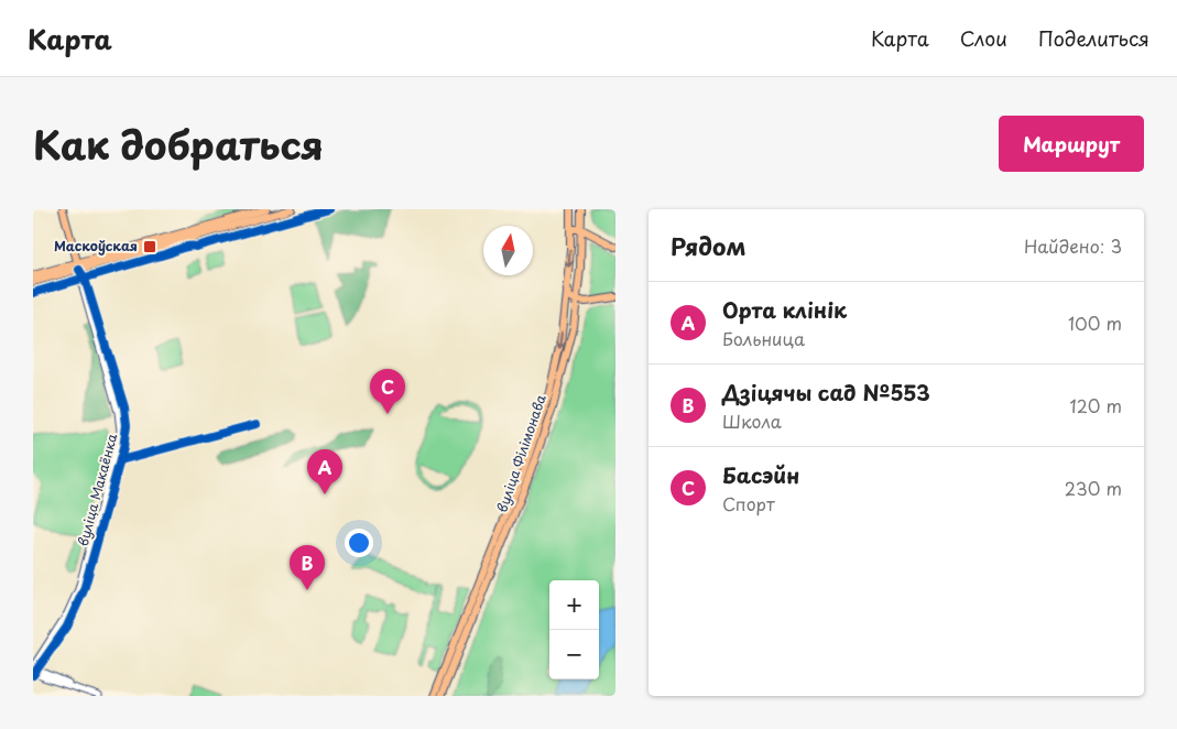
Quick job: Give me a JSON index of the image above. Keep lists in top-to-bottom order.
{
  "streets": {
    "main road": ["вуліца Філімонава"],
    "street": ["вуліца Макаёнка"]
  },
  "places": {
    "transit": ["Маскоўская"]
  },
  "north": "top",
  "page": {
    "header": "Карта",
    "nav": ["Карта", "Слои", "Поделиться"],
    "title": "Как добраться",
    "buttons": "Маршрут",
    "heading": ["Рядом", "Найдено: 3"],
    "list": [
      {
        "mark": "A",
        "name": "Орта клінік",
        "note": "Больница",
        "value": "100 m"
      },
      {
        "mark": "B",
        "name": "Дзіцячы сад №553",
        "note": "Школа",
        "value": "120 m"
      },
      {
        "mark": "C",
        "name": "Басэйн",
        "note": "Спорт",
        "value": "230 m"
      }
    ],
    "pins": ["C", "A", "B"],
    "map_buttons": ["+", "−"]
  }
}
